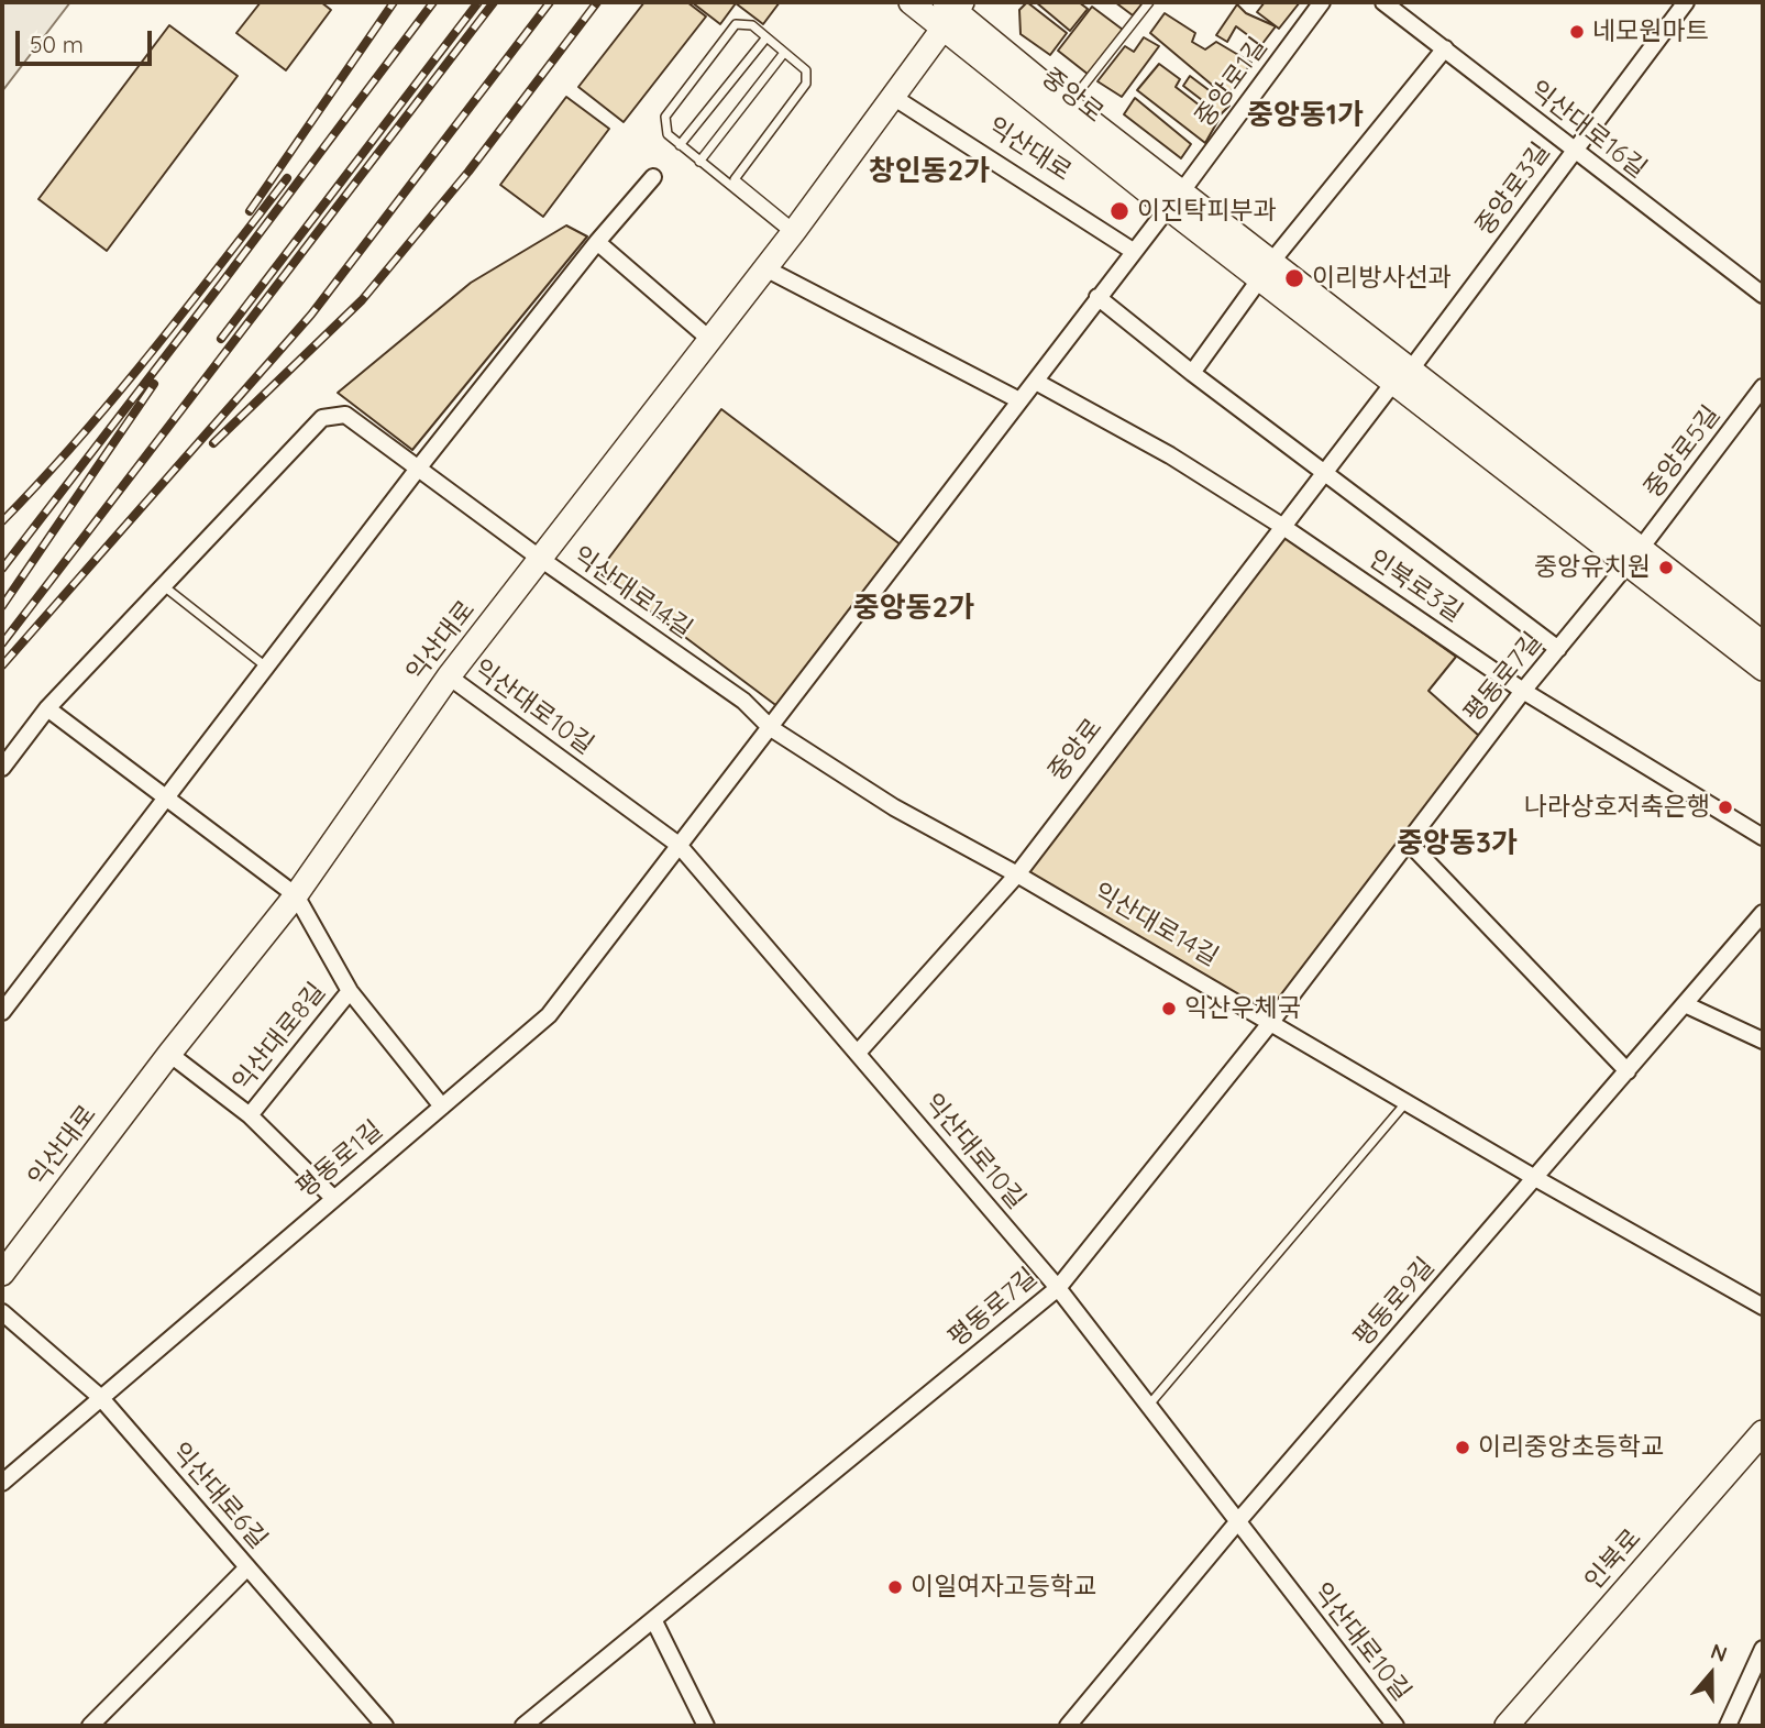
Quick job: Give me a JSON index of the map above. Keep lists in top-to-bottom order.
{
  "streets": {
    "street": [
      "중앙로1길",
      "중앙로",
      "익산대로16길",
      "익산대로",
      "중앙로3길",
      "중앙로5길",
      "인북로3길",
      "익산대로14길",
      "평동로7길",
      "익산대로10길",
      "익산대로8길",
      "평동로1길",
      "평동로9길",
      "익산대로6길",
      "인북로"
    ]
  },
  "crossings": [
    ["중앙로1길", "중앙로"],
    ["중앙로", "익산대로"],
    ["중앙로", "중앙로3길"],
    ["중앙로", "중앙로5길"],
    ["중앙로", "인북로3길"],
    ["중앙로", "익산대로14길"],
    ["중앙로", "평동로7길"],
    ["중앙로", "익산대로10길"],
    ["익산대로16길", "중앙로3길"],
    ["익산대로", "익산대로14길"],
    ["익산대로", "익산대로10길"],
    ["익산대로", "익산대로8길"],
    ["중앙로5길", "평동로7길"],
    ["인북로3길", "평동로7길"],
    ["익산대로14길", "평동로7길"],
    ["익산대로14길", "평동로9길"],
    ["평동로7길", "익산대로10길"],
    ["익산대로10길", "평동로1길"],
    ["익산대로10길", "평동로9길"],
    ["익산대로8길", "평동로1길"],
    ["평동로1길", "익산대로6길"]
  ],
  "districts": [
    "중앙동1가",
    "창인동2가",
    "중앙동2가",
    "중앙동3가"
  ],
  "places": [
    "네모원마트",
    "이진탁피부과",
    "이리방사선과",
    "중앙유치원",
    "나라상호저축은행",
    "익산우체국",
    "이리중앙초등학교",
    "이일여자고등학교"
  ],
  "scale_bar": "50 m",
  "north": "top"
}
